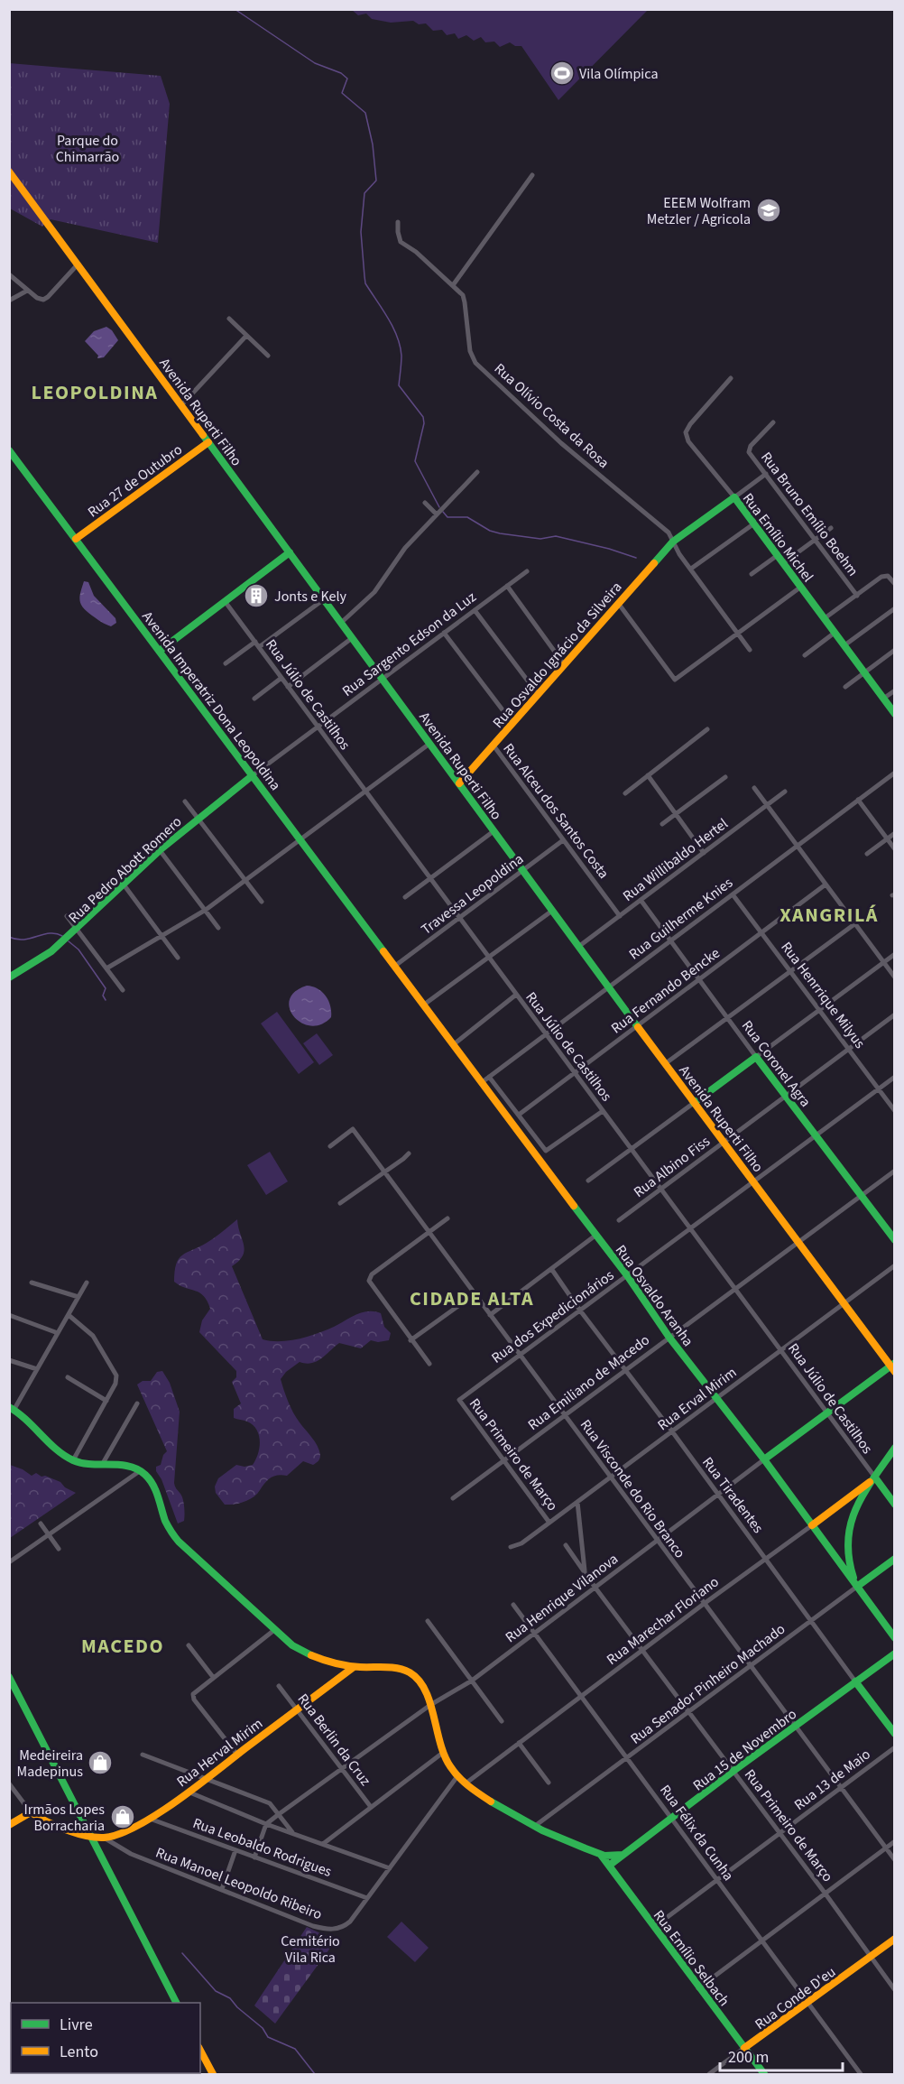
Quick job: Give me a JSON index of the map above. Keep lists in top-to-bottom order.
{
  "streets": {
    "main road": [
      "Avenida Ruperti Filho",
      "Rua 27 de Outubro",
      "Rua Emílio Michel",
      "Rua Osvaldo Ignácio da Silveira",
      "Rua Júlio de Castilhos",
      "Avenida Imperatriz Dona Leopoldina",
      "Rua Pedro Abott Romero",
      "Rua Coronel Agra",
      "Rua Osvaldo Aranha",
      "Rua Tiradentes",
      "Rua Henrique Vilanova",
      "Rua Marechar Floriano",
      "Rua Senador Pinheiro Machado",
      "Rua 15 de Novembro",
      "Rua Herval Mirim",
      "Rua Emílio Selbach",
      "Rua Conde D'eu"
    ],
    "street": [
      "Rua Olívio Costa da Rosa",
      "Rua Bruno Emílio Boehm",
      "Rua Sargento Edson da Luz",
      "Rua Alceu dos Santos Costa",
      "Rua Willibaldo Hertel",
      "Travessa Leopoldina",
      "Rua Guilherme Knies",
      "Rua Fernando Bencke",
      "Rua Henrrique Milyus",
      "Rua Albino Fiss",
      "Rua dos Expedicionários",
      "Rua Emiliano de Macedo",
      "Rua Erval Mirim",
      "Rua Primeiro de Março",
      "Rua Visconde do Rio Branco",
      "Rua Berlin da Cruz",
      "Rua 13 de Maio",
      "Rua Félix da Cunha",
      "Rua Leobaldo Rodrigues",
      "Rua Manoel Leopoldo Ribeiro"
    ]
  },
  "crossings": [
    ["Avenida Ruperti Filho", "Rua 27 de Outubro"],
    ["Avenida Ruperti Filho", "Rua Sargento Edson da Luz"],
    ["Avenida Ruperti Filho", "Rua Osvaldo Ignácio da Silveira"],
    ["Avenida Ruperti Filho", "Rua Willibaldo Hertel"],
    ["Avenida Ruperti Filho", "Travessa Leopoldina"],
    ["Avenida Ruperti Filho", "Rua Guilherme Knies"],
    ["Avenida Ruperti Filho", "Rua Fernando Bencke"],
    ["Avenida Ruperti Filho", "Rua Albino Fiss"],
    ["Avenida Ruperti Filho", "Rua dos Expedicionários"],
    ["Avenida Ruperti Filho", "Rua Emiliano de Macedo"],
    ["Avenida Ruperti Filho", "Rua Erval Mirim"],
    ["Avenida Ruperti Filho", "Rua Henrique Vilanova"],
    ["Rua Olívio Costa da Rosa", "Rua Osvaldo Ignácio da Silveira"],
    ["Rua 27 de Outubro", "Avenida Imperatriz Dona Leopoldina"],
    ["Rua Emílio Michel", "Rua Osvaldo Ignácio da Silveira"],
    ["Rua Sargento Edson da Luz", "Rua Júlio de Castilhos"],
    ["Rua Sargento Edson da Luz", "Avenida Imperatriz Dona Leopoldina"],
    ["Rua Sargento Edson da Luz", "Rua Pedro Abott Romero"],
    ["Rua Osvaldo Ignácio da Silveira", "Rua Alceu dos Santos Costa"],
    ["Rua Júlio de Castilhos", "Travessa Leopoldina"],
    ["Rua Júlio de Castilhos", "Rua Guilherme Knies"],
    ["Rua Júlio de Castilhos", "Rua Fernando Bencke"],
    ["Rua Júlio de Castilhos", "Rua Albino Fiss"],
    ["Rua Júlio de Castilhos", "Rua dos Expedicionários"],
    ["Rua Júlio de Castilhos", "Rua Emiliano de Macedo"],
    ["Rua Júlio de Castilhos", "Rua Erval Mirim"],
    ["Rua Júlio de Castilhos", "Rua Henrique Vilanova"],
    ["Rua Júlio de Castilhos", "Rua Marechar Floriano"],
    ["Avenida Imperatriz Dona Leopoldina", "Rua Pedro Abott Romero"],
    ["Avenida Imperatriz Dona Leopoldina", "Travessa Leopoldina"],
    ["Avenida Imperatriz Dona Leopoldina", "Rua Osvaldo Aranha"],
    ["Rua Alceu dos Santos Costa", "Rua Willibaldo Hertel"],
    ["Rua Alceu dos Santos Costa", "Travessa Leopoldina"],
    ["Rua Willibaldo Hertel", "Rua Coronel Agra"],
    ["Travessa Leopoldina", "Rua Osvaldo Aranha"],
    ["Rua Guilherme Knies", "Rua Henrrique Milyus"],
    ["Rua Guilherme Knies", "Rua Coronel Agra"],
    ["Rua Guilherme Knies", "Rua Osvaldo Aranha"],
    ["Rua Fernando Bencke", "Rua Henrrique Milyus"],
    ["Rua Fernando Bencke", "Rua Coronel Agra"],
    ["Rua Henrrique Milyus", "Rua Albino Fiss"],
    ["Rua Henrrique Milyus", "Rua dos Expedicionários"],
    ["Rua Coronel Agra", "Rua Albino Fiss"],
    ["Rua Coronel Agra", "Rua dos Expedicionários"],
    ["Rua Coronel Agra", "Rua Emiliano de Macedo"],
    ["Rua Osvaldo Aranha", "Rua dos Expedicionários"],
    ["Rua Osvaldo Aranha", "Rua Emiliano de Macedo"],
    ["Rua Osvaldo Aranha", "Rua Erval Mirim"],
    ["Rua Osvaldo Aranha", "Rua Henrique Vilanova"],
    ["Rua Osvaldo Aranha", "Rua Marechar Floriano"],
    ["Rua Osvaldo Aranha", "Rua Senador Pinheiro Machado"],
    ["Rua dos Expedicionários", "Rua Primeiro de Março"],
    ["Rua dos Expedicionários", "Rua Visconde do Rio Branco"],
    ["Rua dos Expedicionários", "Rua Tiradentes"],
    ["Rua Emiliano de Macedo", "Rua Primeiro de Março"],
    ["Rua Emiliano de Macedo", "Rua Visconde do Rio Branco"],
    ["Rua Emiliano de Macedo", "Rua Tiradentes"],
    ["Rua Erval Mirim", "Rua Primeiro de Março"],
    ["Rua Erval Mirim", "Rua Visconde do Rio Branco"],
    ["Rua Erval Mirim", "Rua Tiradentes"],
    ["Rua Primeiro de Março", "Rua Henrique Vilanova"],
    ["Rua Primeiro de Março", "Rua Marechar Floriano"],
    ["Rua Primeiro de Março", "Rua Senador Pinheiro Machado"],
    ["Rua Primeiro de Março", "Rua 15 de Novembro"],
    ["Rua Primeiro de Março", "Rua 13 de Maio"],
    ["Rua Primeiro de Março", "Rua Conde D'eu"],
    ["Rua Visconde do Rio Branco", "Rua Henrique Vilanova"],
    ["Rua Visconde do Rio Branco", "Rua Marechar Floriano"],
    ["Rua Visconde do Rio Branco", "Rua Senador Pinheiro Machado"],
    ["Rua Visconde do Rio Branco", "Rua 15 de Novembro"],
    ["Rua Visconde do Rio Branco", "Rua 13 de Maio"],
    ["Rua Tiradentes", "Rua Henrique Vilanova"],
    ["Rua Tiradentes", "Rua Marechar Floriano"],
    ["Rua Tiradentes", "Rua Senador Pinheiro Machado"],
    ["Rua Tiradentes", "Rua 15 de Novembro"],
    ["Rua Henrique Vilanova", "Rua Berlin da Cruz"],
    ["Rua Henrique Vilanova", "Rua Félix da Cunha"],
    ["Rua Marechar Floriano", "Rua Félix da Cunha"],
    ["Rua Senador Pinheiro Machado", "Rua Félix da Cunha"],
    ["Rua Berlin da Cruz", "Rua Herval Mirim"],
    ["Rua 15 de Novembro", "Rua Félix da Cunha"],
    ["Rua 15 de Novembro", "Rua Emílio Selbach"],
    ["Rua Herval Mirim", "Rua Leobaldo Rodrigues"],
    ["Rua Herval Mirim", "Rua Manoel Leopoldo Ribeiro"],
    ["Rua 13 de Maio", "Rua Félix da Cunha"],
    ["Rua 13 de Maio", "Rua Emílio Selbach"],
    ["Rua Félix da Cunha", "Rua Conde D'eu"],
    ["Rua Leobaldo Rodrigues", "Rua Manoel Leopoldo Ribeiro"],
    ["Rua Emílio Selbach", "Rua Conde D'eu"]
  ],
  "districts": [
    "LEOPOLDINA",
    "XANGRILÁ",
    "CIDADE ALTA",
    "MACEDO"
  ],
  "parks": ["Parque do Chimarrão", "Cemitério Vila Rica"],
  "places": {
    "sports": ["Vila Olímpica"],
    "school or university": ["EEEM Wolfram Metzler / Agricola"],
    "building": ["Jonts e Kely"],
    "shop": ["Medeireira Madepinus", "Irmãos Lopes Borracharia"]
  },
  "legend": ["Livre", "Lento"],
  "scale_bar": "200 m"
}
